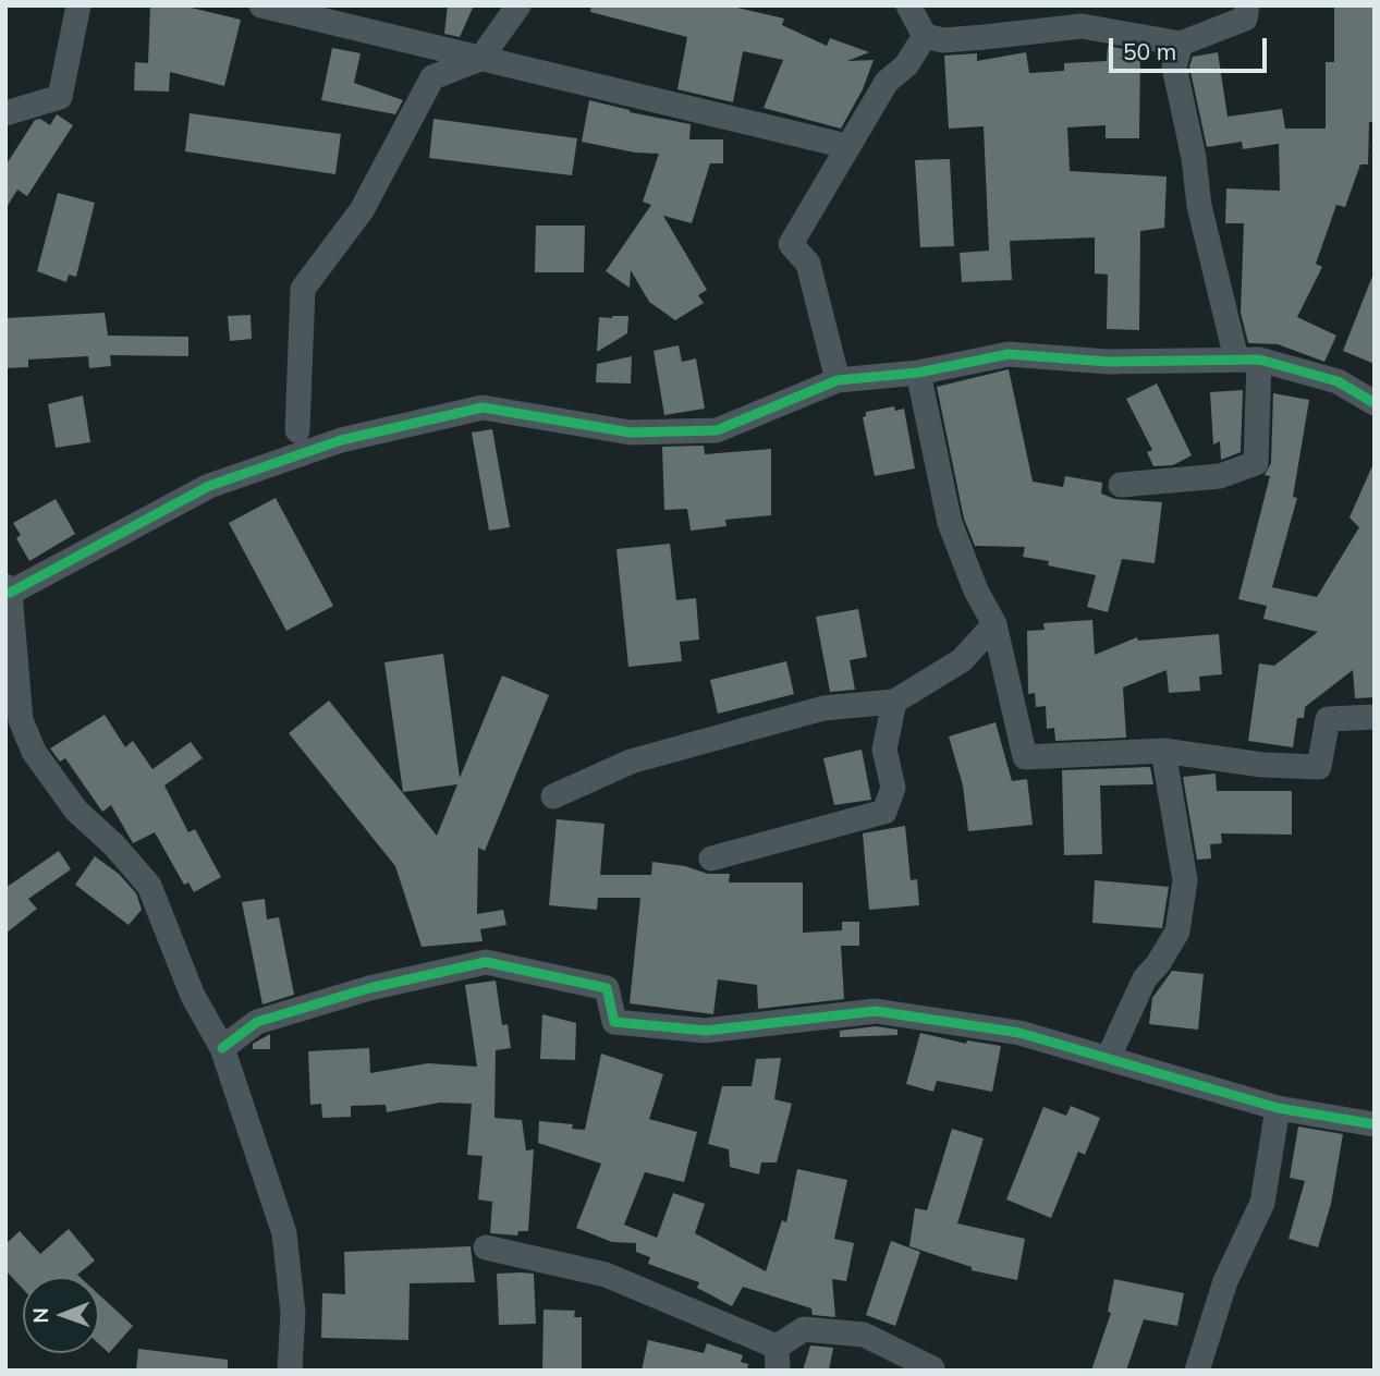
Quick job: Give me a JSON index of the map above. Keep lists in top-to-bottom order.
{
  "scale_bar": "50 m",
  "north": "left"
}
